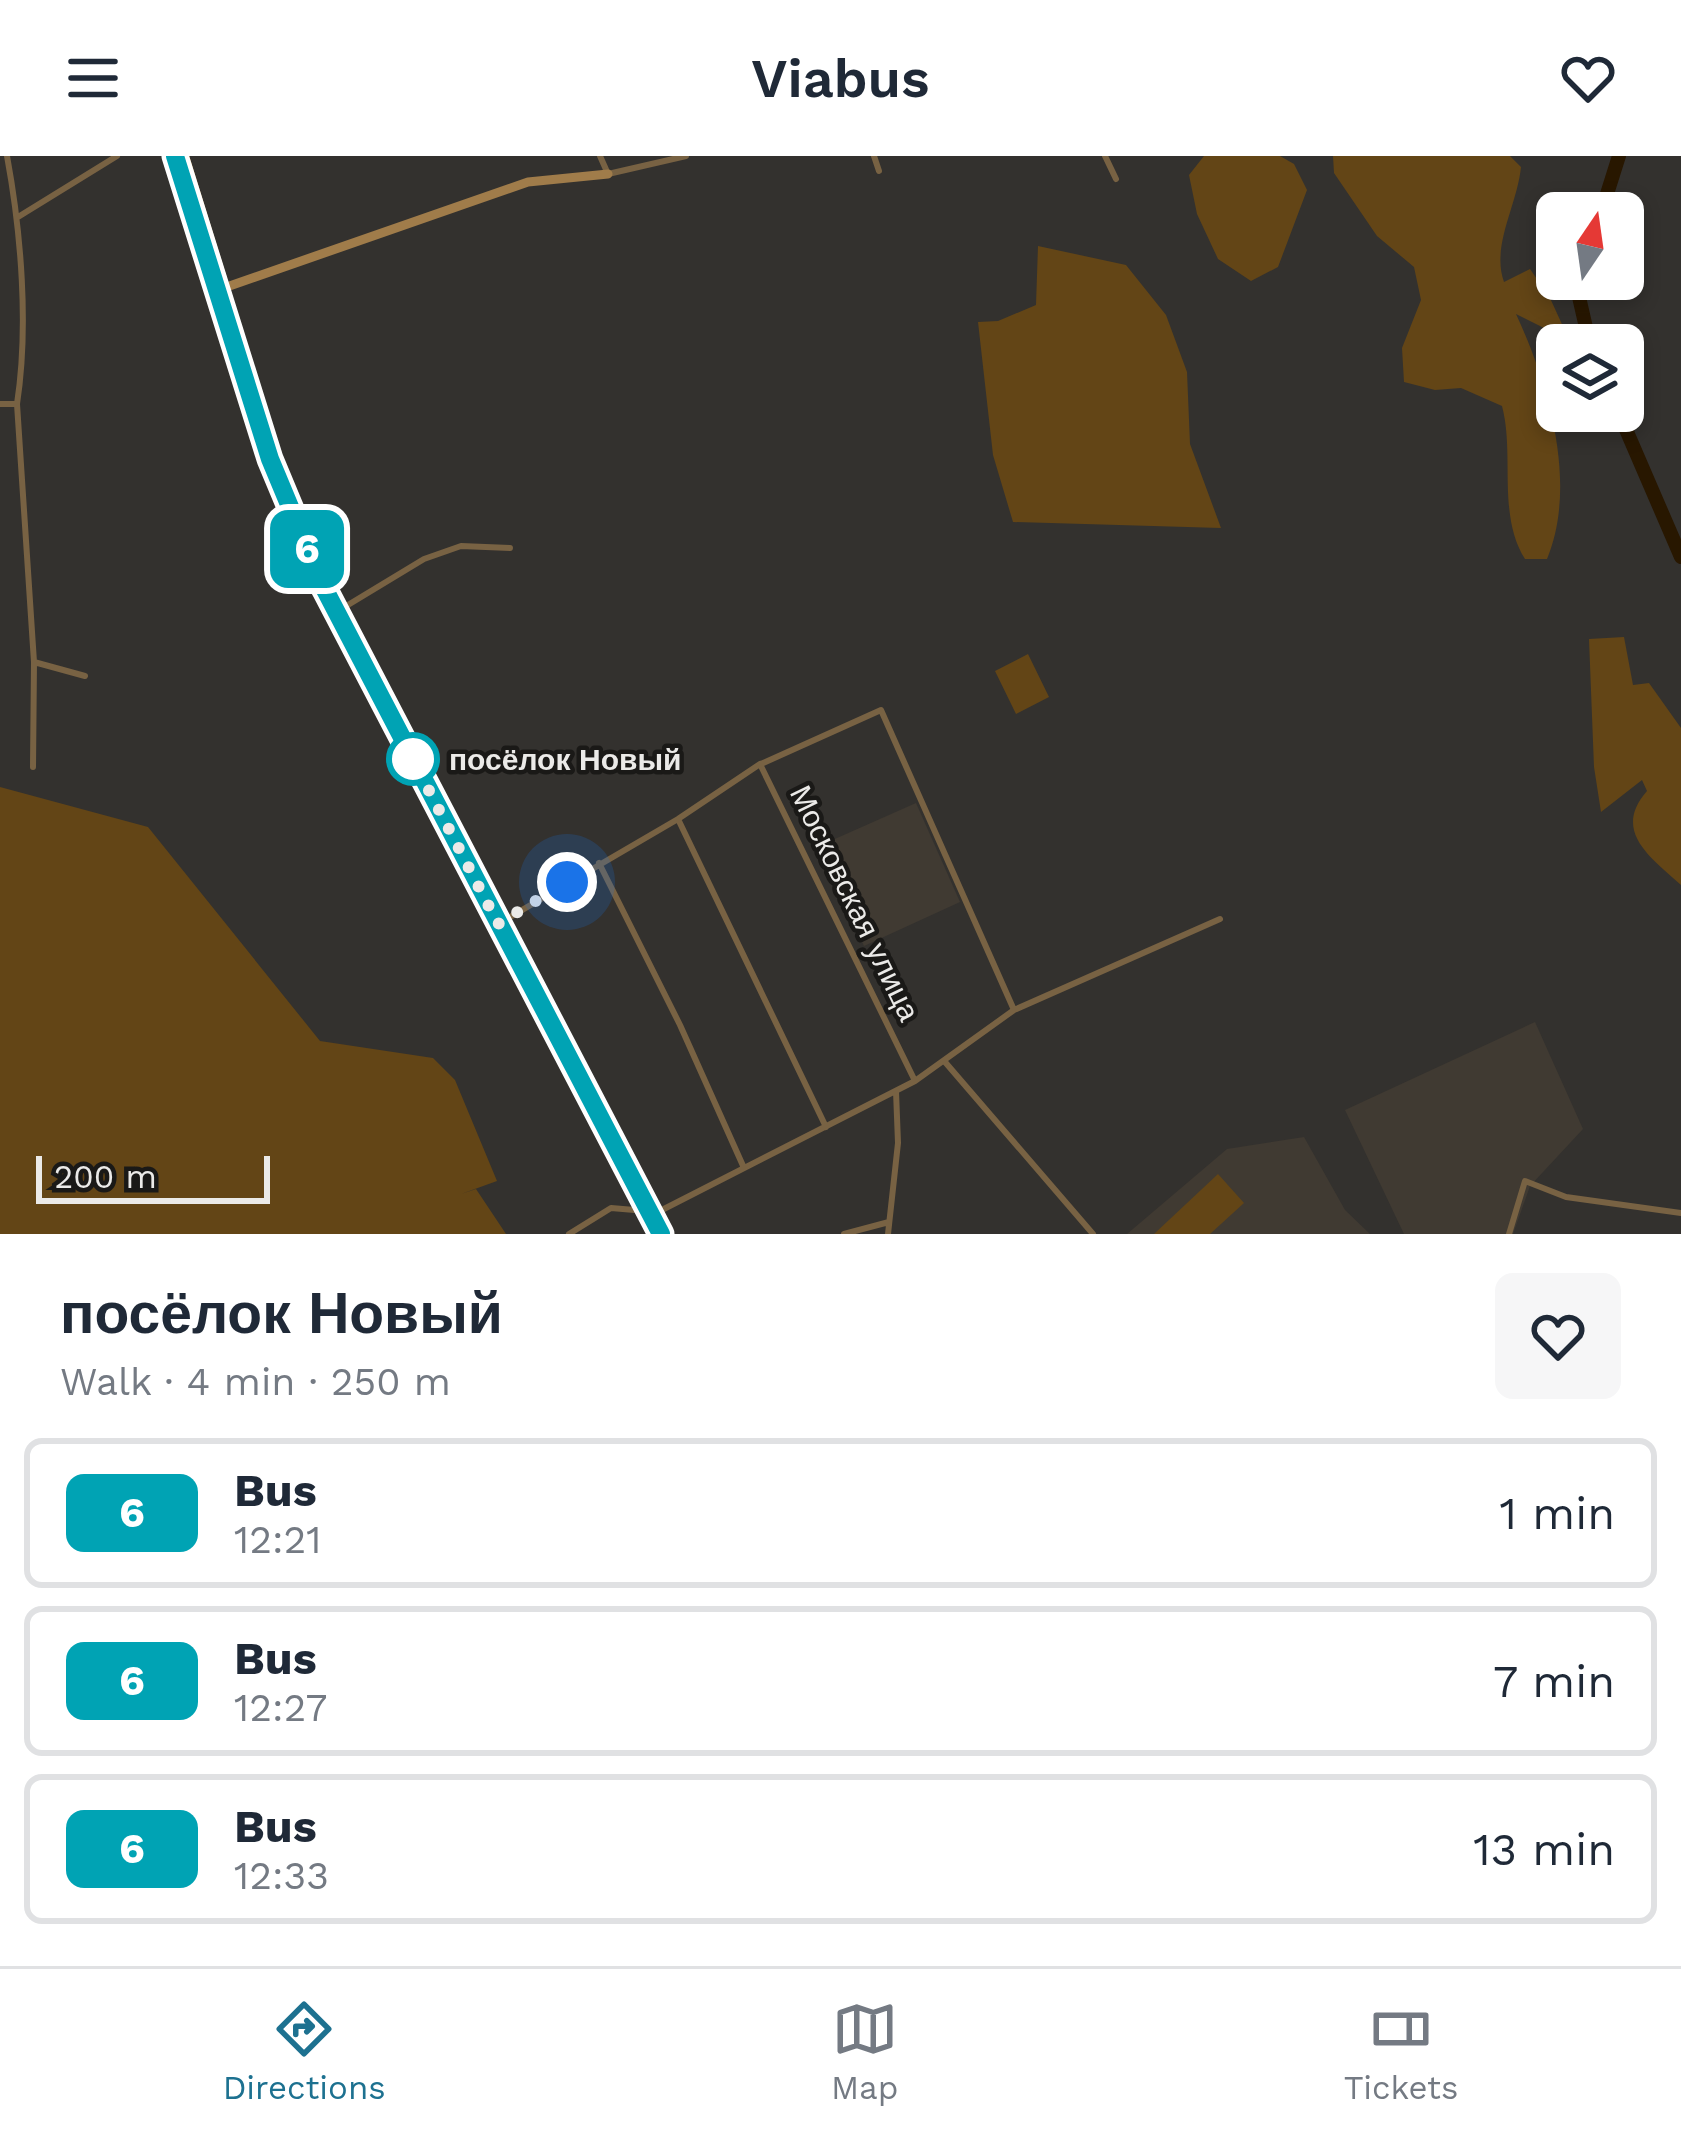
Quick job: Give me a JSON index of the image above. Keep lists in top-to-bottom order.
{
  "streets": {
    "street": ["Московская улица"]
  },
  "places": ["посёлок Новый"],
  "lines": ["bus line 6"],
  "scale_bar": "200 m",
  "north": "top",
  "page": {
    "header": "Viabus",
    "on_map": "6",
    "scale": "200 m",
    "heading": ["посёлок Новый", "Walk · 4 min · 250 m"],
    "list": [
      {
        "mark": "6",
        "name": "Bus",
        "note": "12:21",
        "value": "1 min"
      },
      {
        "mark": "6",
        "name": "Bus",
        "note": "12:27",
        "value": "7 min"
      },
      {
        "mark": "6",
        "name": "Bus",
        "note": "12:33",
        "value": "13 min"
      }
    ],
    "tabs": ["Directions", "Map", "Tickets"]
  }
}
